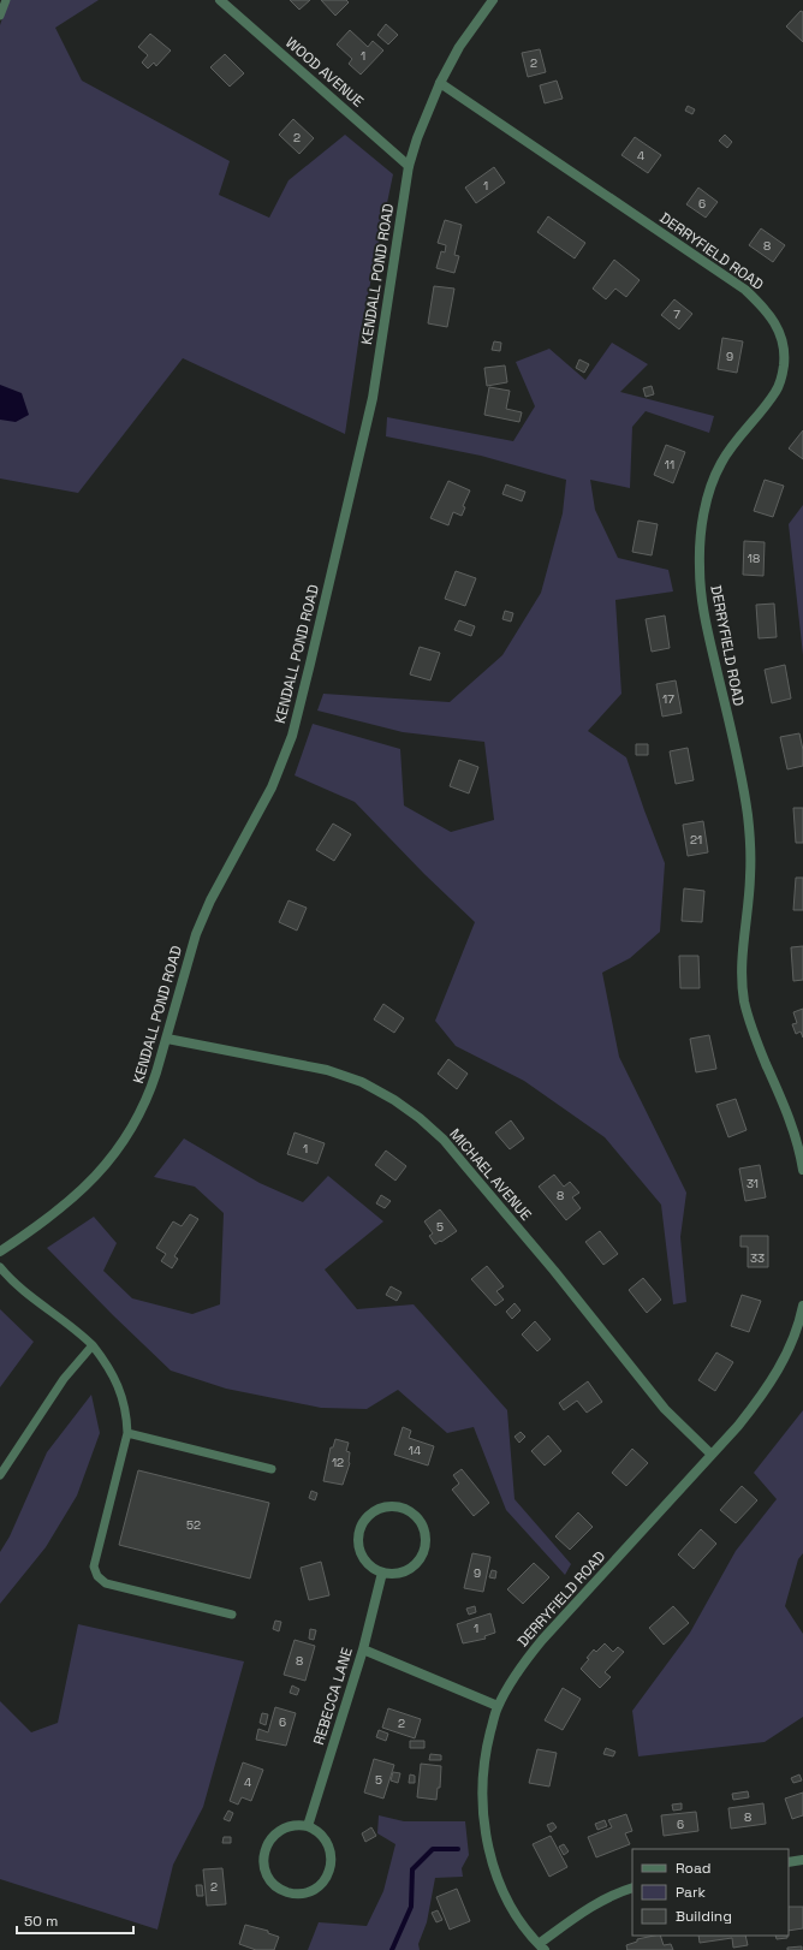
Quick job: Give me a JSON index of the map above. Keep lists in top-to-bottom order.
{
  "streets": {
    "street": [
      "WOOD AVENUE",
      "DERRYFIELD ROAD",
      "KENDALL POND ROAD",
      "MICHAEL AVENUE",
      "REBECCA LANE"
    ]
  },
  "crossings": [
    ["WOOD AVENUE", "KENDALL POND ROAD"],
    ["DERRYFIELD ROAD", "KENDALL POND ROAD"],
    ["DERRYFIELD ROAD", "MICHAEL AVENUE"],
    ["KENDALL POND ROAD", "MICHAEL AVENUE"]
  ],
  "house_numbers": [
    "1",
    "2",
    "2",
    "4",
    "1",
    "6",
    "8",
    "7",
    "9",
    "11",
    "18",
    "17",
    "21",
    "1",
    "31",
    "8",
    "5",
    "33",
    "14",
    "12",
    "52",
    "9",
    "1",
    "8",
    "6",
    "2",
    "5",
    "4",
    "8",
    "6",
    "2"
  ],
  "legend": ["Road", "Park", "Building"],
  "scale_bar": "50 m"
}
